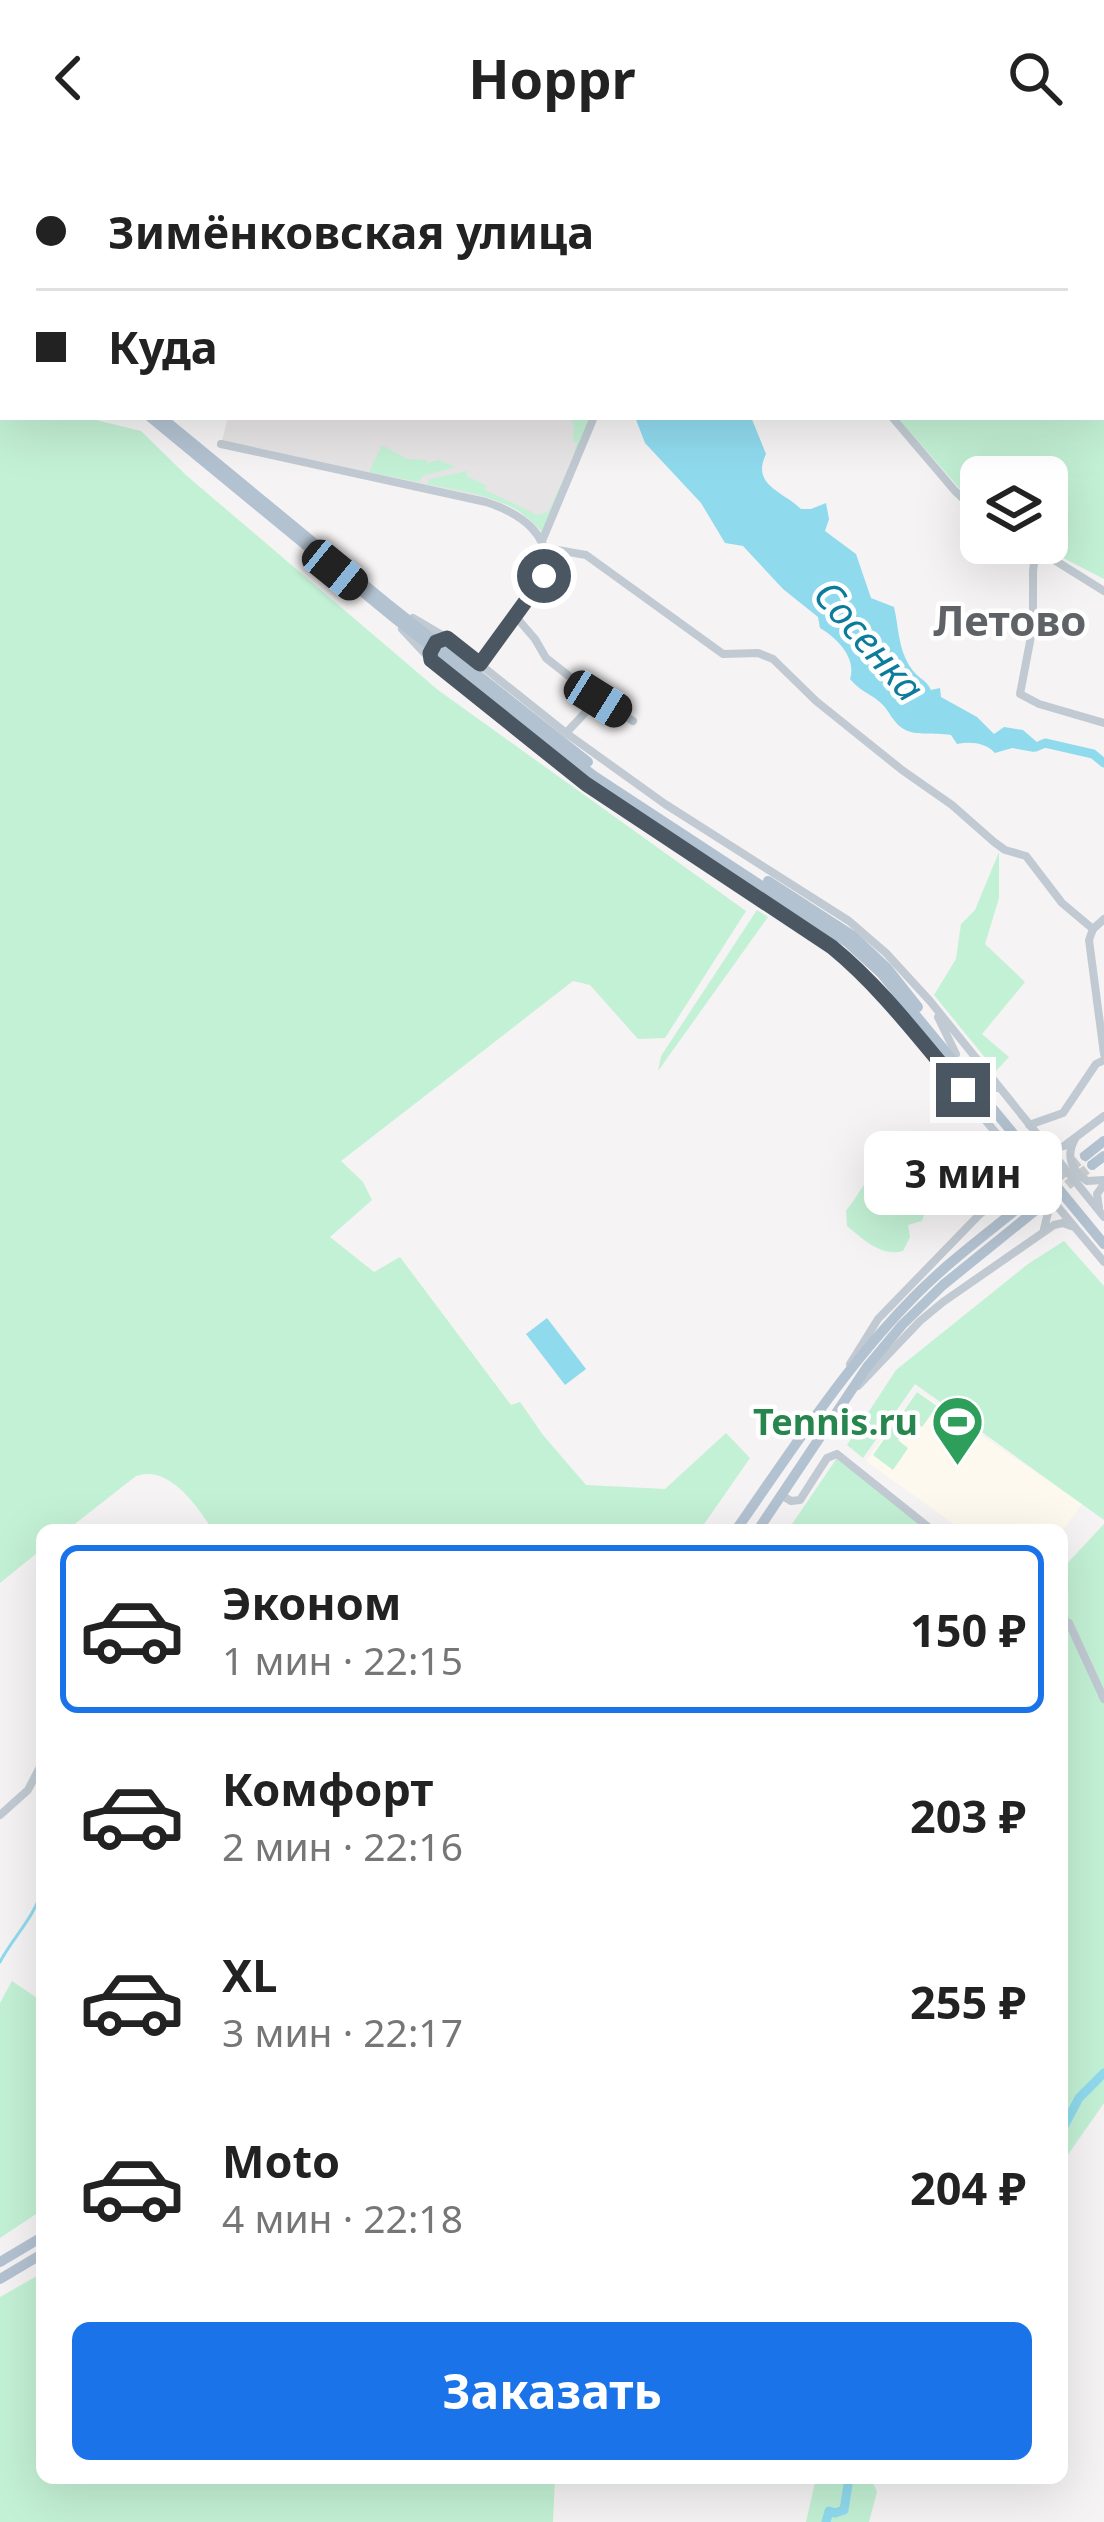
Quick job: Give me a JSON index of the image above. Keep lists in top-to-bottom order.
{
  "districts": ["Летово"],
  "water": ["Сосенка"],
  "places": {
    "sports": ["Tennis.ru"]
  },
  "page": {
    "header": "Hoppr",
    "banner": ["Зимёнковская улица", "Куда"],
    "bubble": "3 мин",
    "list": [
      {
        "name": "Эконом",
        "note": "1 мин · 22:15",
        "value": "150 ₽"
      },
      {
        "name": "Комфорт",
        "note": "2 мин · 22:16",
        "value": "203 ₽"
      },
      {
        "name": "XL",
        "note": "3 мин · 22:17",
        "value": "255 ₽"
      },
      {
        "name": "Moto",
        "note": "4 мин · 22:18",
        "value": "204 ₽"
      }
    ],
    "buttons": "Заказать"
  }
}
